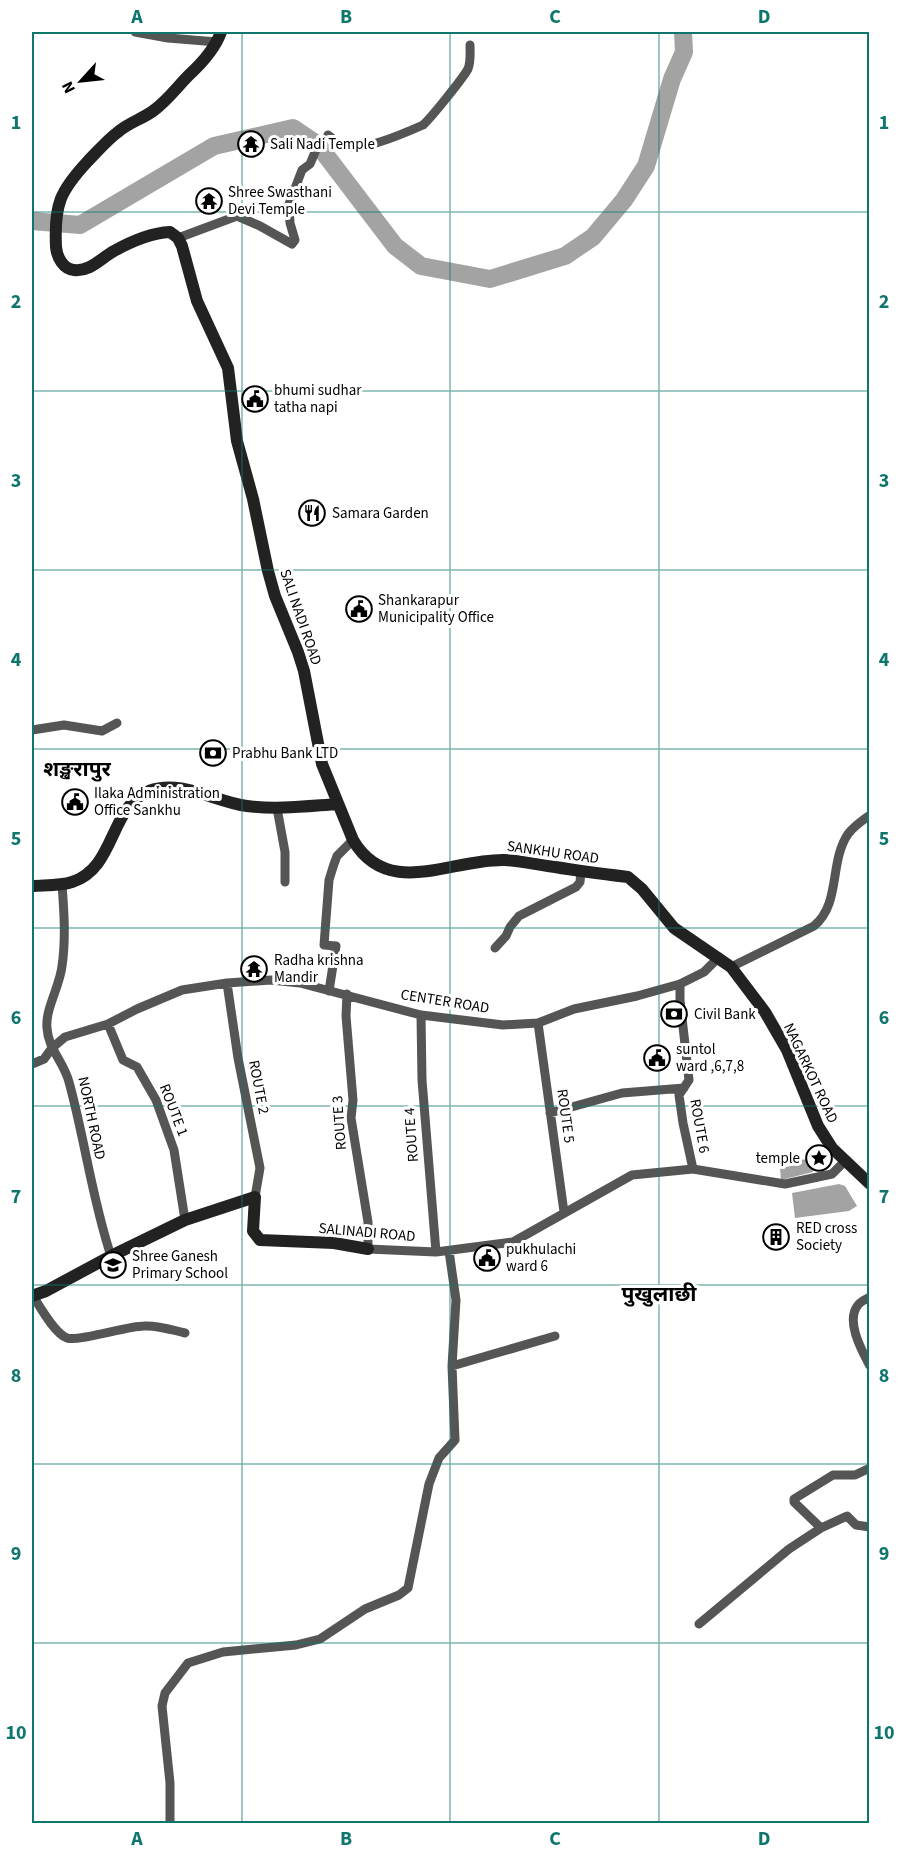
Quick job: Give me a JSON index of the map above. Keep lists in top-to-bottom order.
{
  "streets": {
    "main road": [
      "SALI NADI ROAD",
      "SANKHU ROAD",
      "NAGARKOT ROAD",
      "SALINADI ROAD"
    ],
    "street": [
      "CENTER ROAD",
      "ROUTE 2",
      "ROUTE 1",
      "ROUTE 5",
      "NORTH ROAD",
      "ROUTE 3",
      "ROUTE 6",
      "ROUTE 4"
    ]
  },
  "crossings": [
    ["SALI NADI ROAD", "SANKHU ROAD"],
    ["SANKHU ROAD", "CENTER ROAD"],
    ["SANKHU ROAD", "NAGARKOT ROAD"],
    ["CENTER ROAD", "ROUTE 2"],
    ["CENTER ROAD", "ROUTE 1"],
    ["CENTER ROAD", "ROUTE 5"],
    ["CENTER ROAD", "NORTH ROAD"],
    ["CENTER ROAD", "ROUTE 3"],
    ["CENTER ROAD", "ROUTE 6"],
    ["CENTER ROAD", "ROUTE 4"],
    ["NAGARKOT ROAD", "SALINADI ROAD"],
    ["ROUTE 2", "SALINADI ROAD"],
    ["ROUTE 5", "SALINADI ROAD"],
    ["ROUTE 3", "SALINADI ROAD"],
    ["ROUTE 6", "SALINADI ROAD"],
    ["ROUTE 4", "SALINADI ROAD"]
  ],
  "districts": ["शङ्खरापुर", "पुखुलाछी"],
  "places": {
    "temple": ["Sali Nadi Temple", "Shree Swasthani Devi Temple", "Radha krishna Mandir"],
    "public building": [
      "bhumi sudhar tatha napi",
      "Shankarapur Municipality Office",
      "Ilaka Administration Office Sankhu",
      "suntol ward ,6,7,8",
      "pukhulachi ward 6"
    ],
    "restaurant": ["Samara Garden"],
    "bank": ["Prabhu Bank LTD", "Civil Bank"],
    "place": ["temple"],
    "building": ["RED cross Society"],
    "school or university": ["Shree Ganesh Primary School"]
  },
  "north": "bottom left",
  "grid": {
    "columns": [
      "A",
      "B",
      "C",
      "D"
    ],
    "rows": [
      "1",
      "2",
      "3",
      "4",
      "5",
      "6",
      "7",
      "8",
      "9",
      "10"
    ]
  }
}
